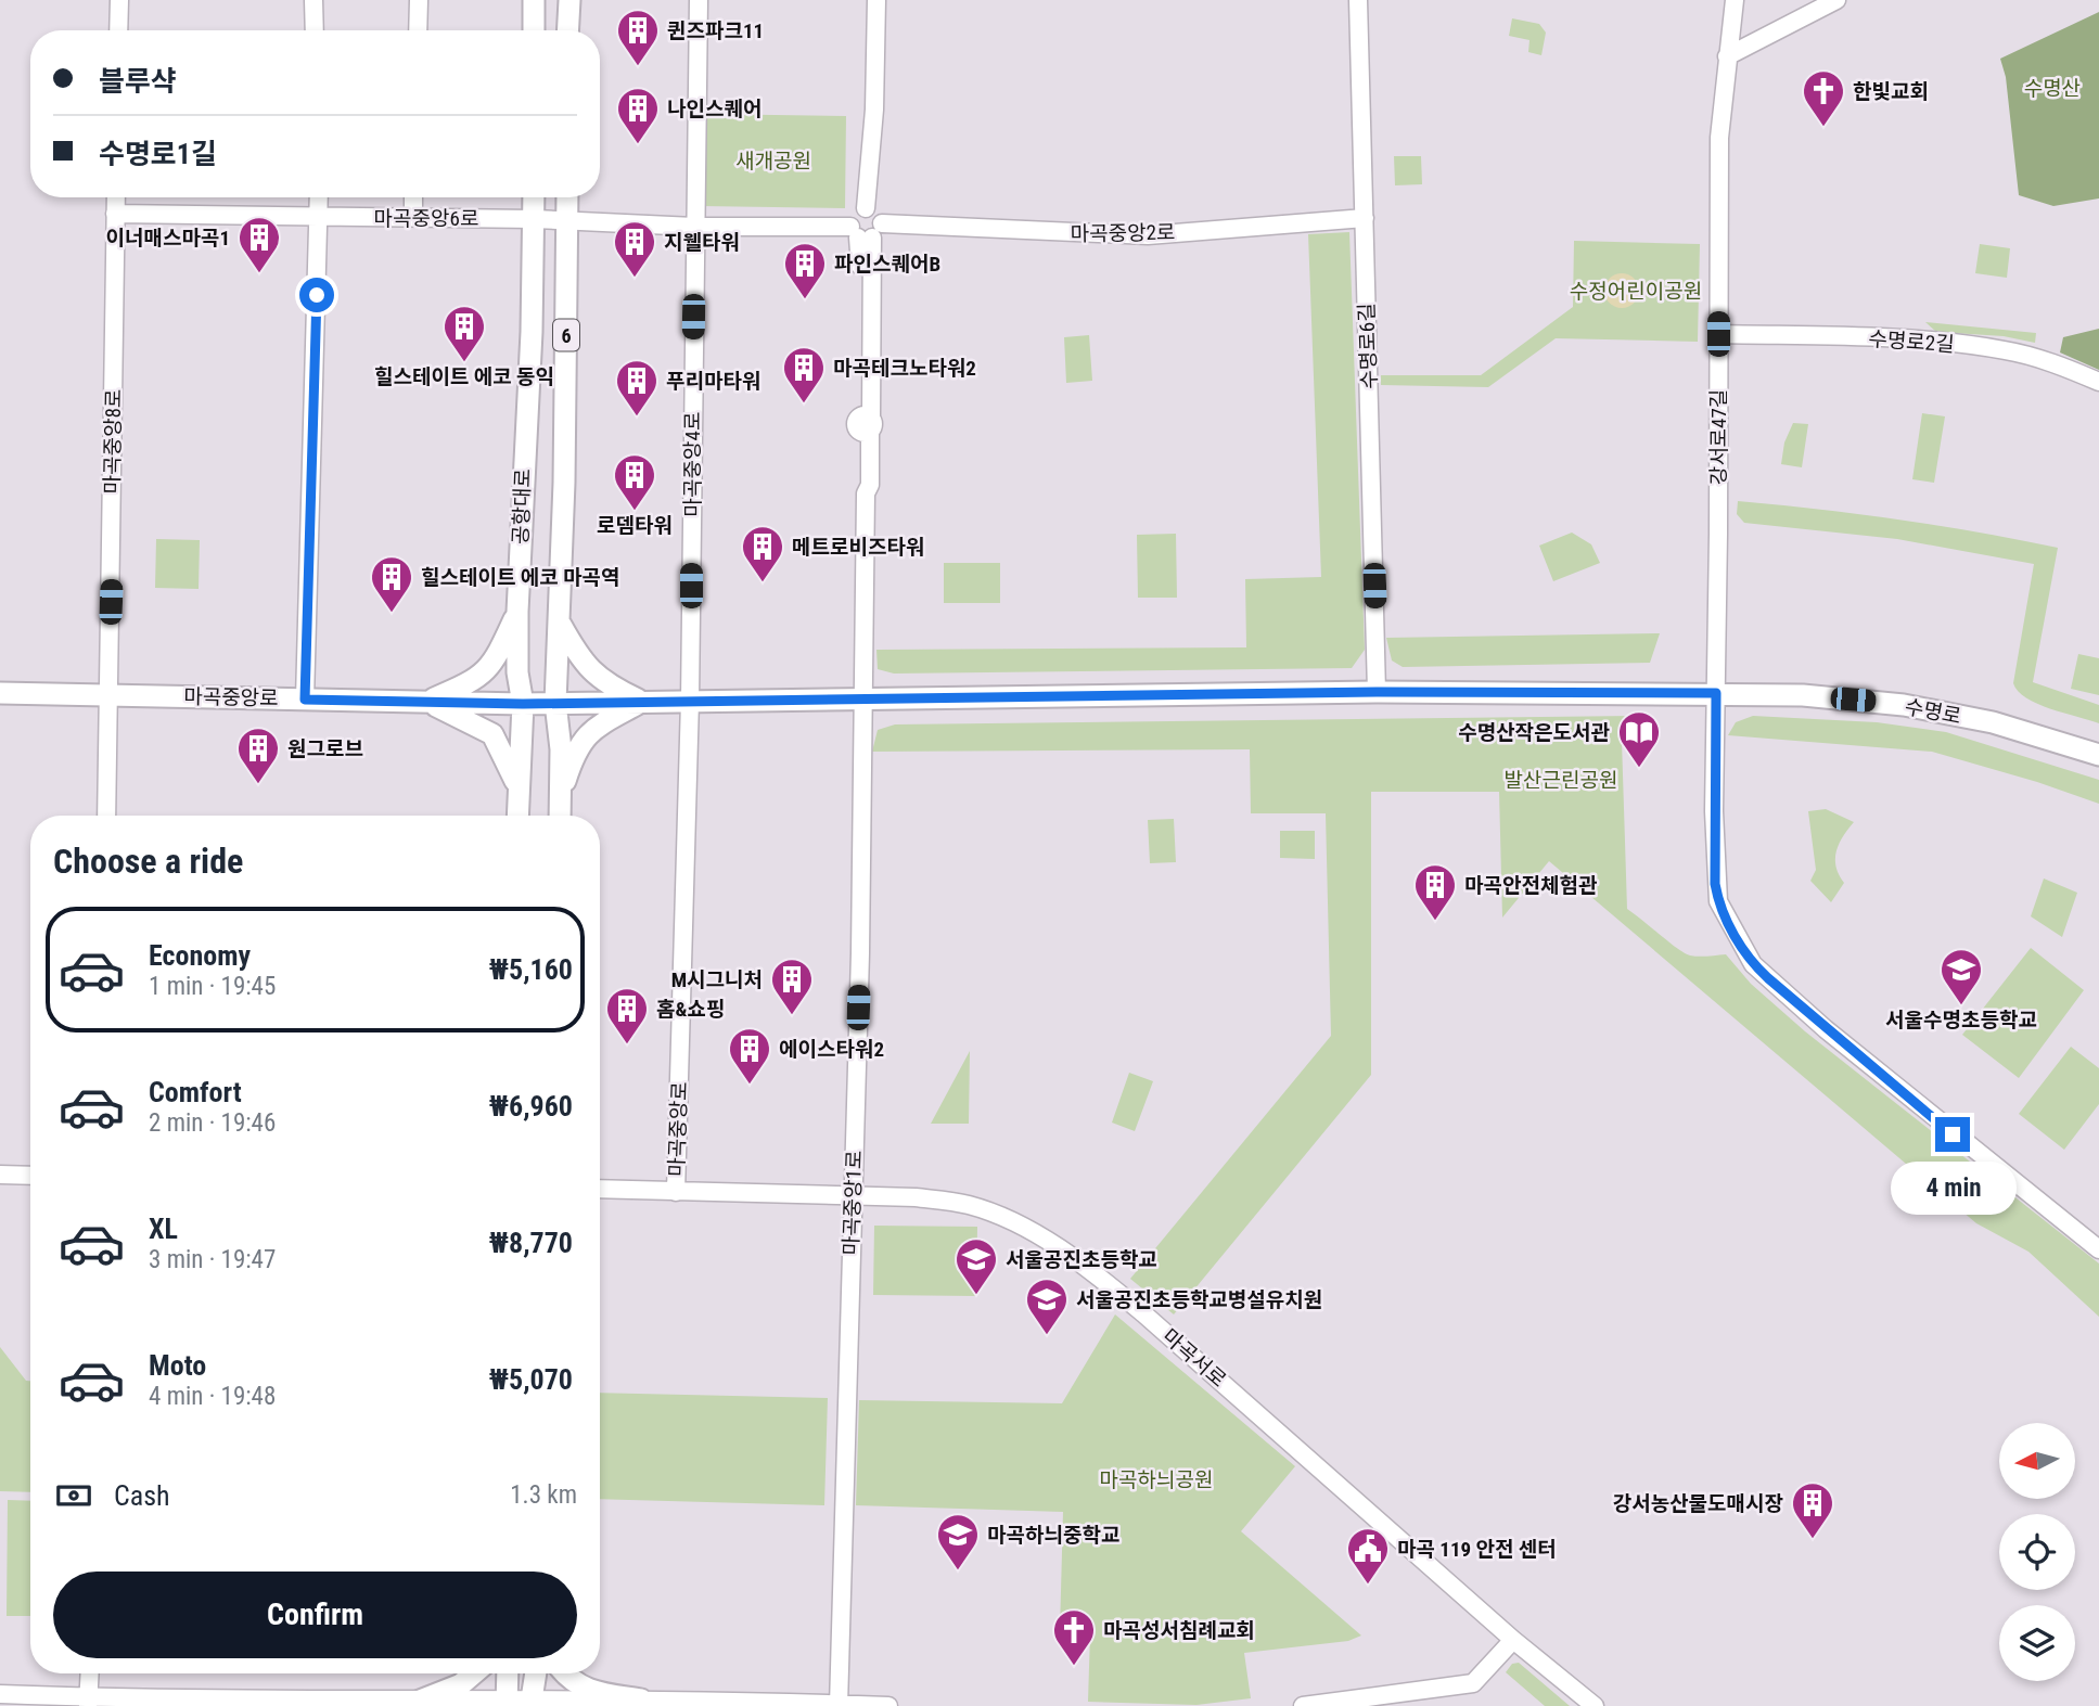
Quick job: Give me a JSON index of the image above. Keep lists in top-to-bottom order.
{
  "streets": {
    "main road": [
      "6",
      "공항대로",
      "마곡중앙로",
      "수명로"
    ],
    "street": [
      "마곡중앙6로",
      "마곡중앙2로",
      "수명로2길",
      "수명로6길",
      "강서로47길",
      "마곡중앙8로",
      "마곡중앙4로",
      "마곡중앙1로",
      "마곡서로"
    ]
  },
  "crossings": [
    ["마곡중앙6로", "마곡중앙8로"],
    ["마곡중앙6로", "공항대로"],
    ["마곡중앙2로", "수명로6길"],
    ["마곡중앙2로", "마곡중앙4로"],
    ["수명로2길", "강서로47길"],
    ["수명로6길", "마곡중앙로"],
    ["강서로47길", "마곡중앙로"],
    ["강서로47길", "수명로"],
    ["마곡중앙8로", "마곡중앙로"],
    ["마곡중앙4로", "마곡중앙로"],
    ["공항대로", "마곡중앙로"],
    ["마곡중앙로", "수명로"],
    ["마곡중앙로", "마곡중앙1로"],
    ["마곡중앙로", "마곡서로"],
    ["마곡중앙1로", "마곡서로"]
  ],
  "parks": [
    "수명산",
    "새개공원",
    "수정어린이공원",
    "발산근린공원",
    "마곡하늬공원"
  ],
  "places": {
    "building": [
      "퀸즈파크11",
      "나인스퀘어",
      "이너매스마곡1",
      "지웰타워",
      "파인스퀘어B",
      "힐스테이트 에코 동익",
      "마곡테크노타워2",
      "푸리마타워",
      "로뎀타워",
      "메트로비즈타워",
      "힐스테이트 에코 마곡역",
      "원그로브",
      "마곡안전체험관",
      "M시그니처",
      "홈&쇼핑",
      "에이스타워2",
      "강서농산물도매시장"
    ],
    "church": ["한빛교회", "마곡성서침례교회"],
    "library": ["수명산작은도서관"],
    "school or university": [
      "서울수명초등학교",
      "서울공진초등학교",
      "서울공진초등학교병설유치원",
      "마곡하늬중학교"
    ],
    "public building": ["마곡 119 안전 센터"]
  },
  "north": "left",
  "page": {
    "banner": ["블루샥", "수명로1길"],
    "heading": "Choose a ride",
    "list": [
      {
        "name": "Economy",
        "note": "1 min · 19:45",
        "value": "₩5,160"
      },
      {
        "name": "Comfort",
        "note": "2 min · 19:46",
        "value": "₩6,960"
      },
      {
        "name": "XL",
        "note": "3 min · 19:47",
        "value": "₩8,770"
      },
      {
        "name": "Moto",
        "note": "4 min · 19:48",
        "value": "₩5,070"
      }
    ],
    "bubble": "4 min",
    "pay": ["Cash", "1.3 km"],
    "buttons": "Confirm"
  }
}
